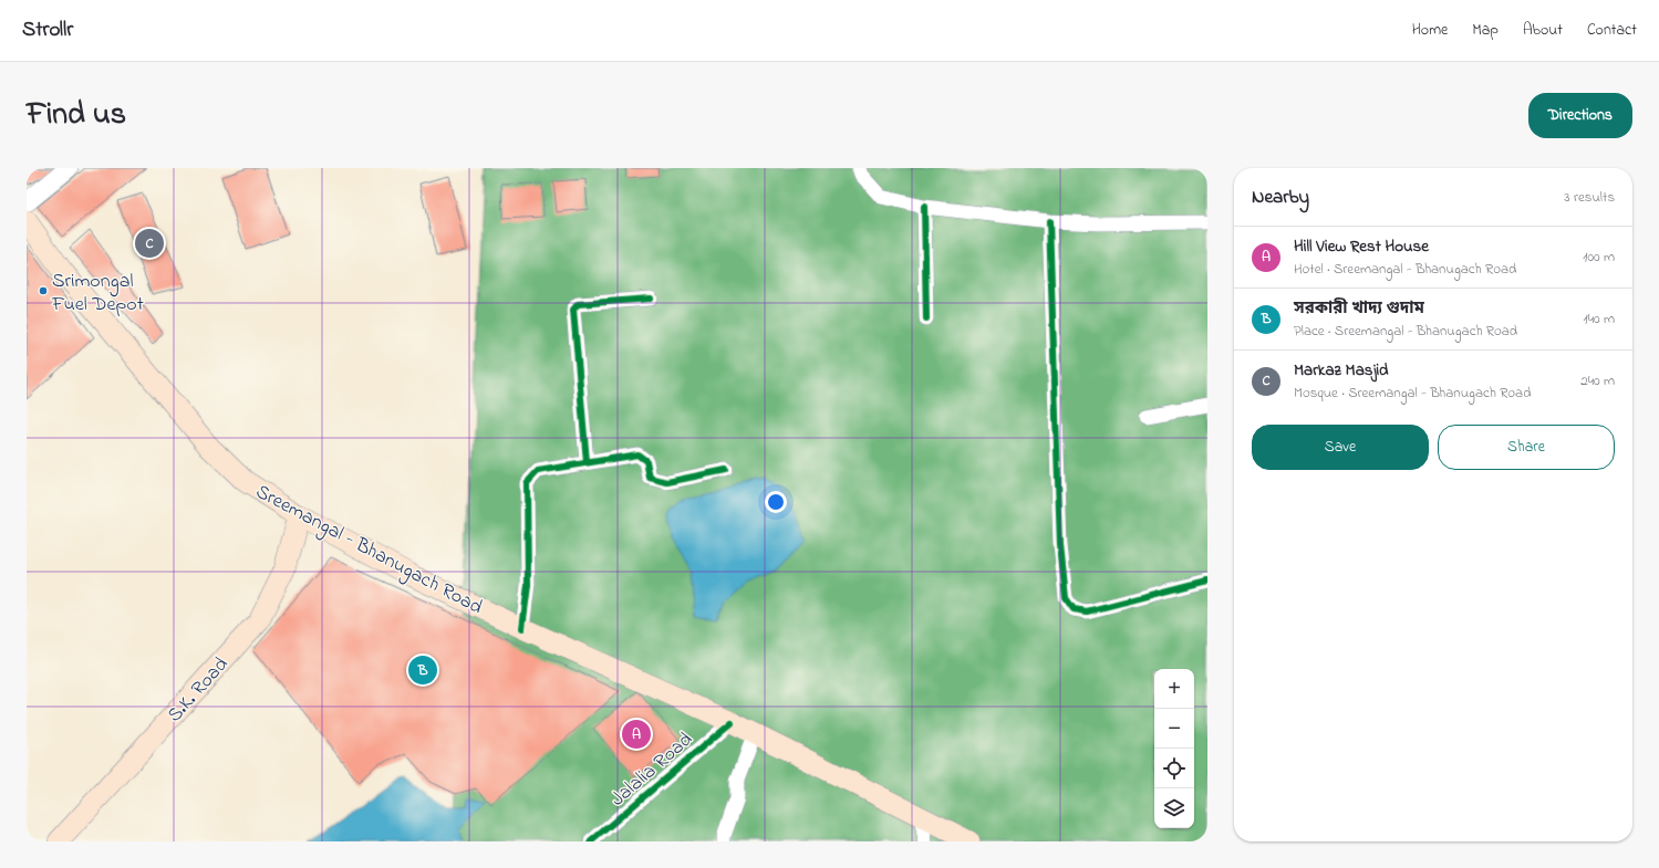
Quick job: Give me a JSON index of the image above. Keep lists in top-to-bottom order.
{
  "streets": {
    "main road": ["Sreemangal - Bhanugach Road", "S.K. Road"],
    "street": ["Jalalia Road"]
  },
  "crossings": [
    ["Sreemangal - Bhanugach Road", "S.K. Road"],
    ["Sreemangal - Bhanugach Road", "Jalalia Road"]
  ],
  "places": ["Srimongal Fuel Depot"],
  "page": {
    "header": "Strollr",
    "nav": [
      "Home",
      "Map",
      "About",
      "Contact"
    ],
    "title": "Find us",
    "buttons": [
      "Directions",
      ["Save", "Share"]
    ],
    "heading": ["Nearby", "3 results"],
    "list": [
      {
        "mark": "A",
        "name": "Hill View Rest House",
        "note": "Hotel · Sreemangal - Bhanugach Road",
        "value": "100 m"
      },
      {
        "mark": "B",
        "name": "সরকারী খাদ্য গুদাম",
        "note": "Place · Sreemangal - Bhanugach Road",
        "value": "140 m"
      },
      {
        "mark": "C",
        "name": "Markaz Masjid",
        "note": "Mosque · Sreemangal - Bhanugach Road",
        "value": "240 m"
      }
    ],
    "pins": ["C", "B", "A"],
    "map_buttons": ["+", "−"]
  }
}
